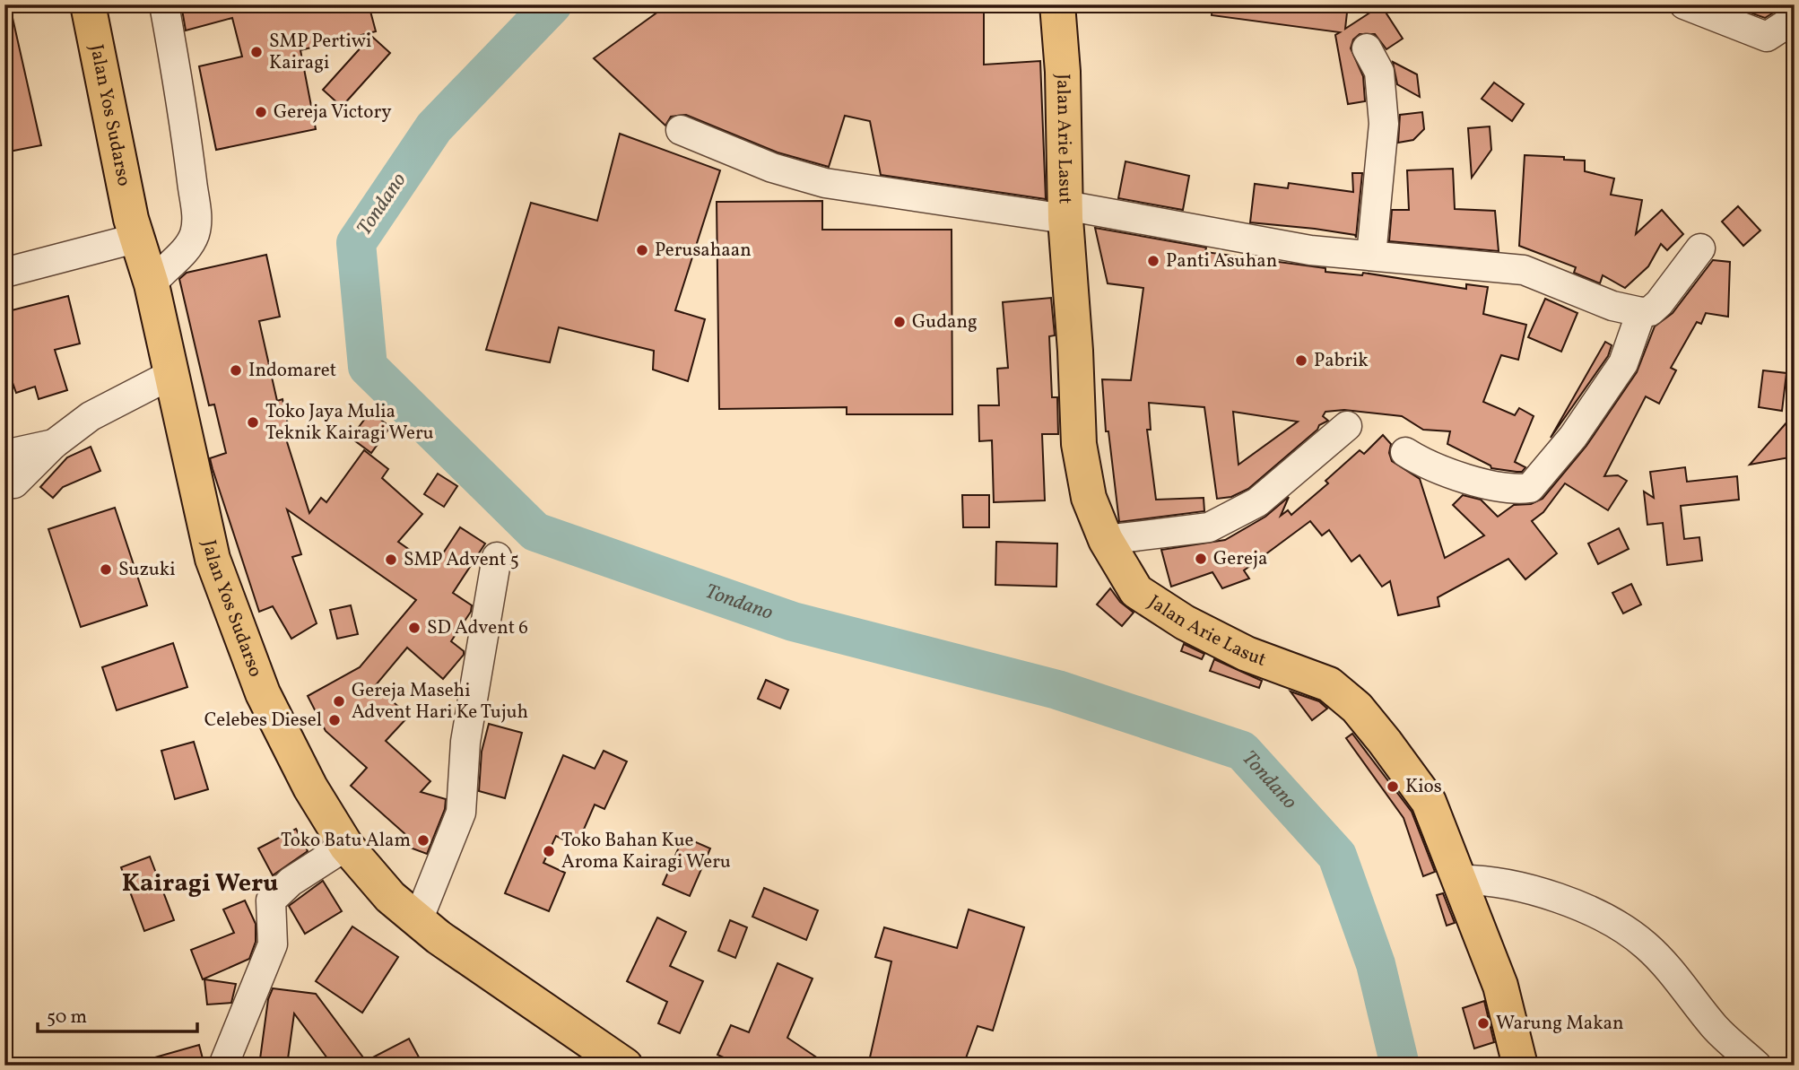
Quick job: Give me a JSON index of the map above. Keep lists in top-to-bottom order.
{
  "streets": {
    "main road": ["Jalan Yos Sudarso", "Jalan Arie Lasut"]
  },
  "districts": ["Kairagi Weru"],
  "water": ["Tondano"],
  "places": [
    "SMP Pertiwi Kairagi",
    "Gereja Victory",
    "Perusahaan",
    "Panti Asuhan",
    "Gudang",
    "Pabrik",
    "Indomaret",
    "Toko Jaya Mulia Teknik Kairagi Weru",
    "Gereja",
    "SMP Advent 5",
    "Suzuki",
    "SD Advent 6",
    "Gereja Masehi Advent Hari Ke Tujuh",
    "Celebes Diesel",
    "Kios",
    "Toko Batu Alam",
    "Toko Bahan Kue Aroma Kairagi Weru",
    "Warung Makan"
  ],
  "scale_bar": "50 m"
}
